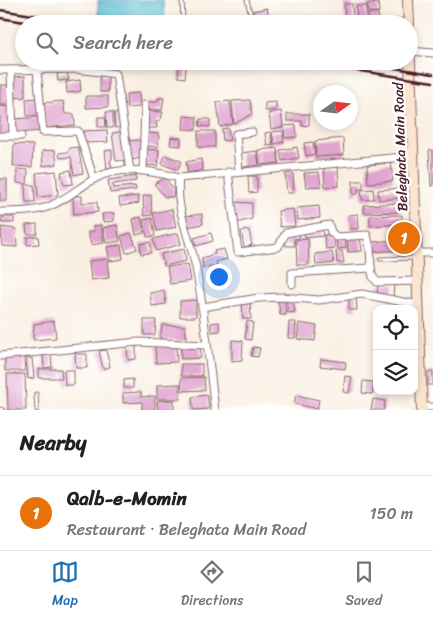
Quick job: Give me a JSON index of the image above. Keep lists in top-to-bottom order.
{
  "streets": {
    "main road": ["Beleghata Main Road"]
  },
  "north": "right",
  "page": {
    "search": "Search here",
    "pins": "1",
    "heading": "Nearby",
    "list": [
      {
        "mark": "1",
        "name": "Qalb-e-Momin",
        "note": "Restaurant · Beleghata Main Road",
        "value": "150 m"
      }
    ],
    "nav": ["Map", "Directions", "Saved"]
  }
}
